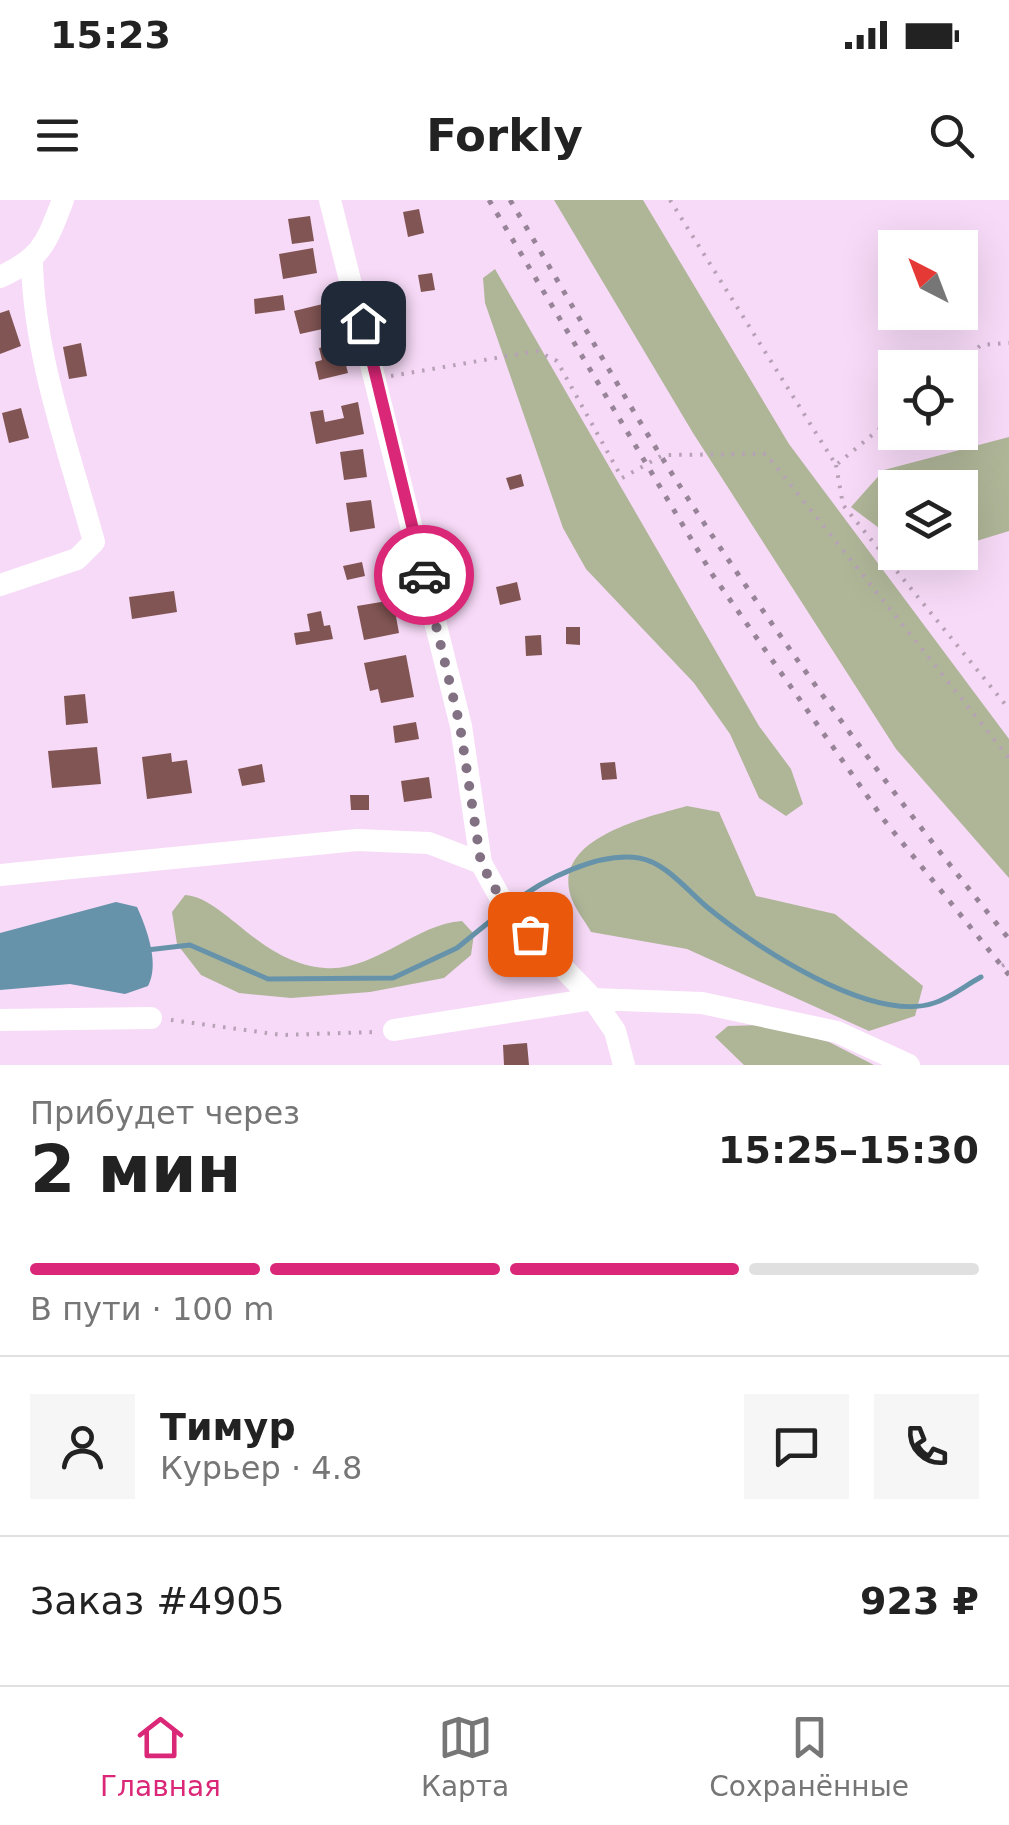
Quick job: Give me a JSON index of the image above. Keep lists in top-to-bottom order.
{
  "north": "top left",
  "page": {
    "status": "15:23",
    "header": "Forkly",
    "heading": ["2 мин", "Прибудет через", "15:25–15:30"],
    "panel": [
      "Тимур",
      "Курьер · 4.8",
      "Заказ #4905",
      "923 ₽"
    ],
    "bar": "В пути · 100 m",
    "tabs": ["Главная", "Карта", "Сохранённые"]
  }
}
